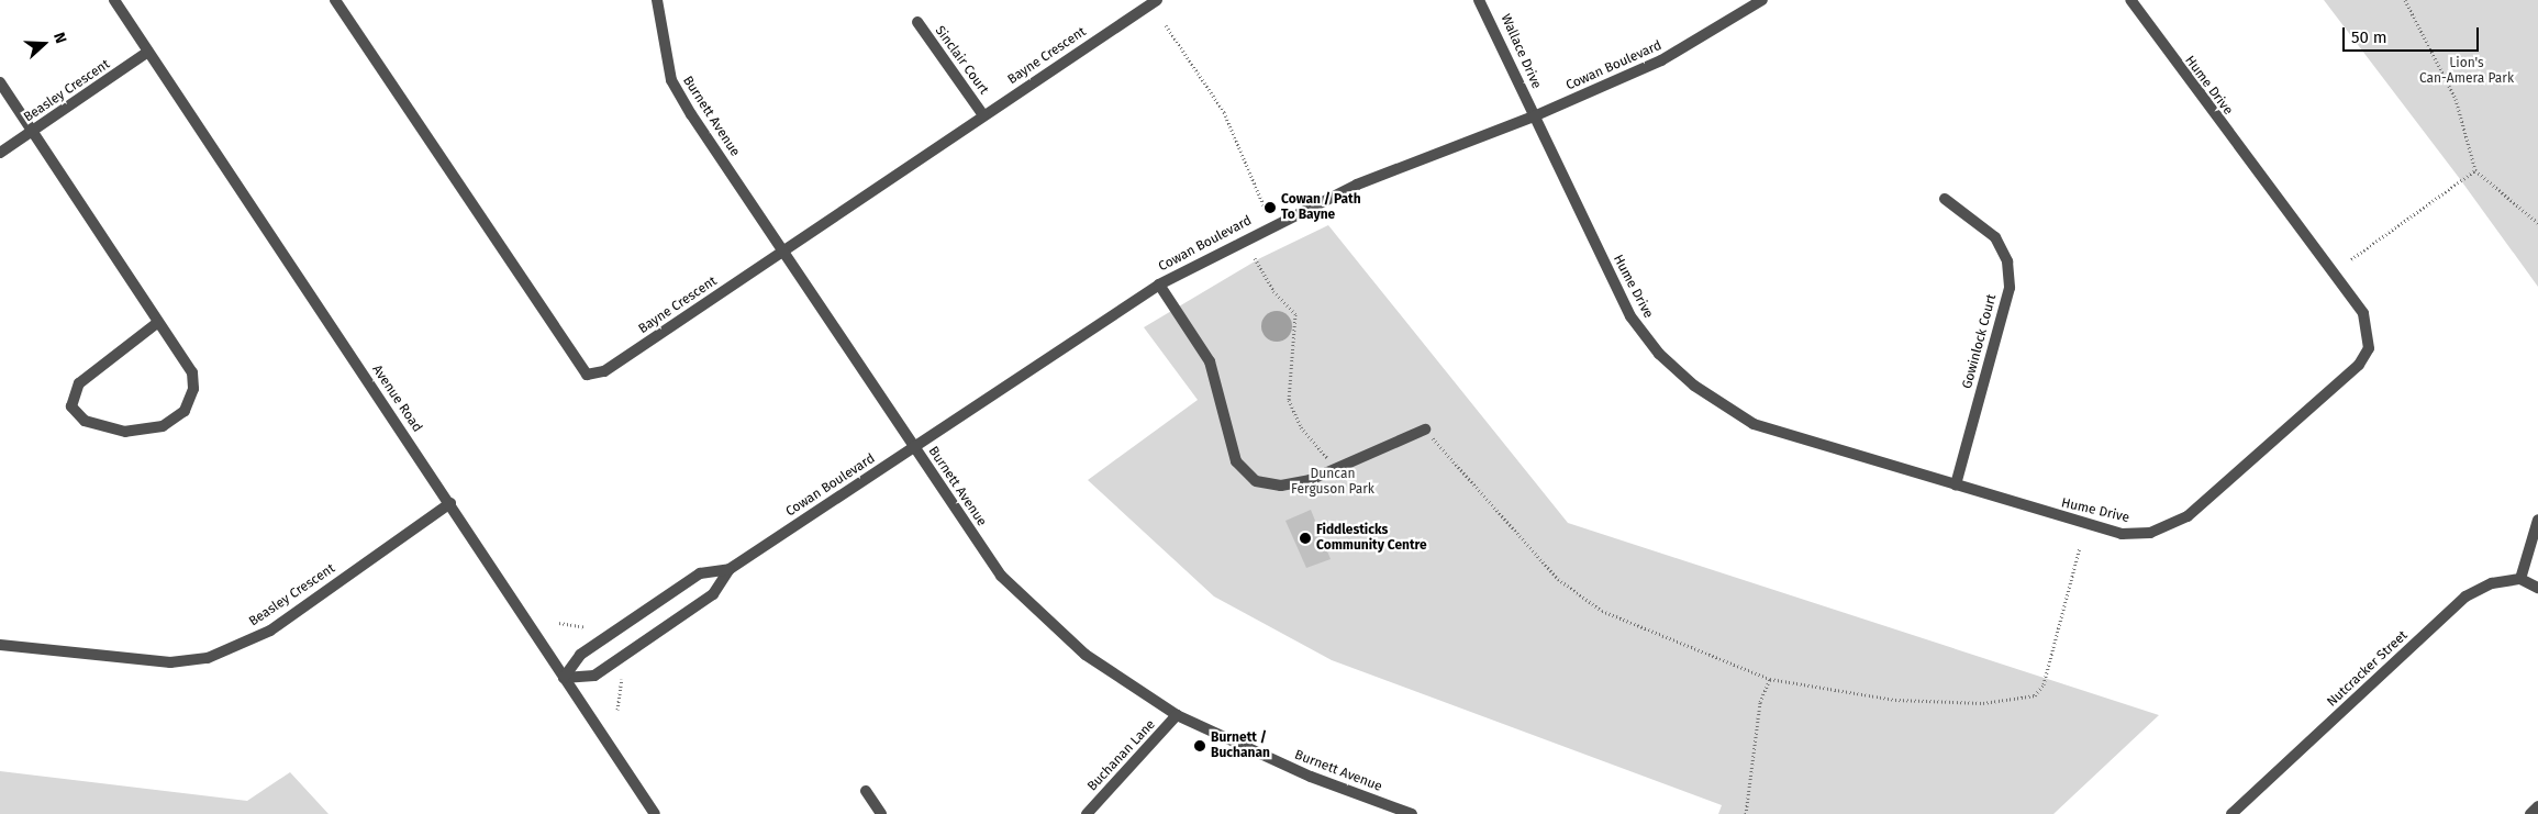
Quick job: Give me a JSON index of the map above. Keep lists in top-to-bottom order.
{
  "streets": {
    "street": [
      "Wallace Drive",
      "Bayne Crescent",
      "Sinclair Court",
      "Cowan Boulevard",
      "Hume Drive",
      "Beasley Crescent",
      "Burnett Avenue",
      "Gowinlock Court",
      "Avenue Road",
      "Nutcracker Street",
      "Buchanan Lane"
    ]
  },
  "crossings": [
    ["Wallace Drive", "Cowan Boulevard"],
    ["Wallace Drive", "Hume Drive"],
    ["Bayne Crescent", "Sinclair Court"],
    ["Bayne Crescent", "Burnett Avenue"],
    ["Cowan Boulevard", "Hume Drive"],
    ["Cowan Boulevard", "Burnett Avenue"],
    ["Cowan Boulevard", "Avenue Road"],
    ["Hume Drive", "Gowinlock Court"],
    ["Beasley Crescent", "Avenue Road"],
    ["Burnett Avenue", "Buchanan Lane"]
  ],
  "parks": ["Lion's Can-Amera Park", "Duncan Ferguson Park"],
  "places": ["Cowan / Path To Bayne", "Fiddlesticks Community Centre", "Burnett / Buchanan"],
  "scale_bar": "50 m",
  "north": "right"
}
